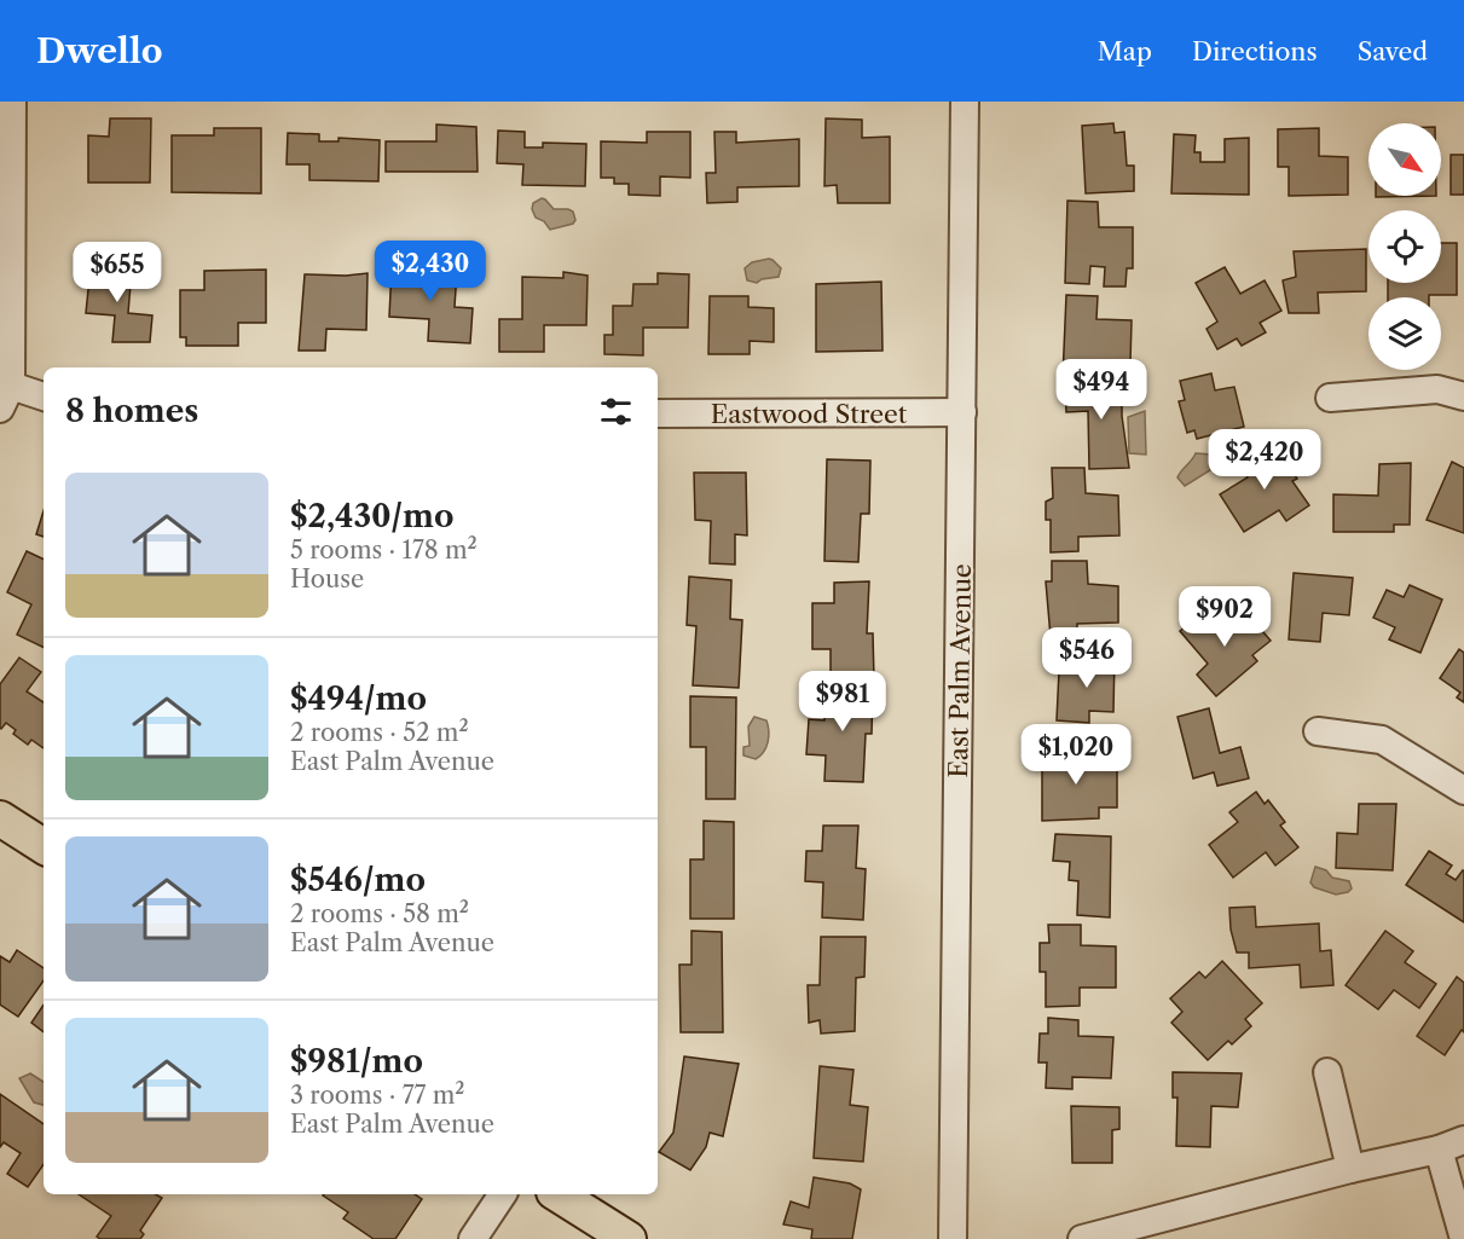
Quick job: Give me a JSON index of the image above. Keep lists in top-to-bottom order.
{
  "streets": {
    "street": ["Eastwood Street", "East Palm Avenue"]
  },
  "crossings": [
    ["Eastwood Street", "East Palm Avenue"]
  ],
  "north": "bottom right",
  "page": {
    "header": "Dwello",
    "nav": ["Map", "Directions", "Saved"],
    "price": [
      "$2,430",
      "$655",
      "$494",
      "$2,420",
      "$902",
      "$546",
      "$981",
      "$1,020"
    ],
    "heading": "8 homes",
    "list": [
      {
        "name": "$2,430/mo",
        "note": "5 rooms · 178 m² · House"
      },
      {
        "name": "$494/mo",
        "note": "2 rooms · 52 m² · East Palm Avenue"
      },
      {
        "name": "$546/mo",
        "note": "2 rooms · 58 m² · East Palm Avenue"
      },
      {
        "name": "$981/mo",
        "note": "3 rooms · 77 m² · East Palm Avenue"
      }
    ]
  }
}
